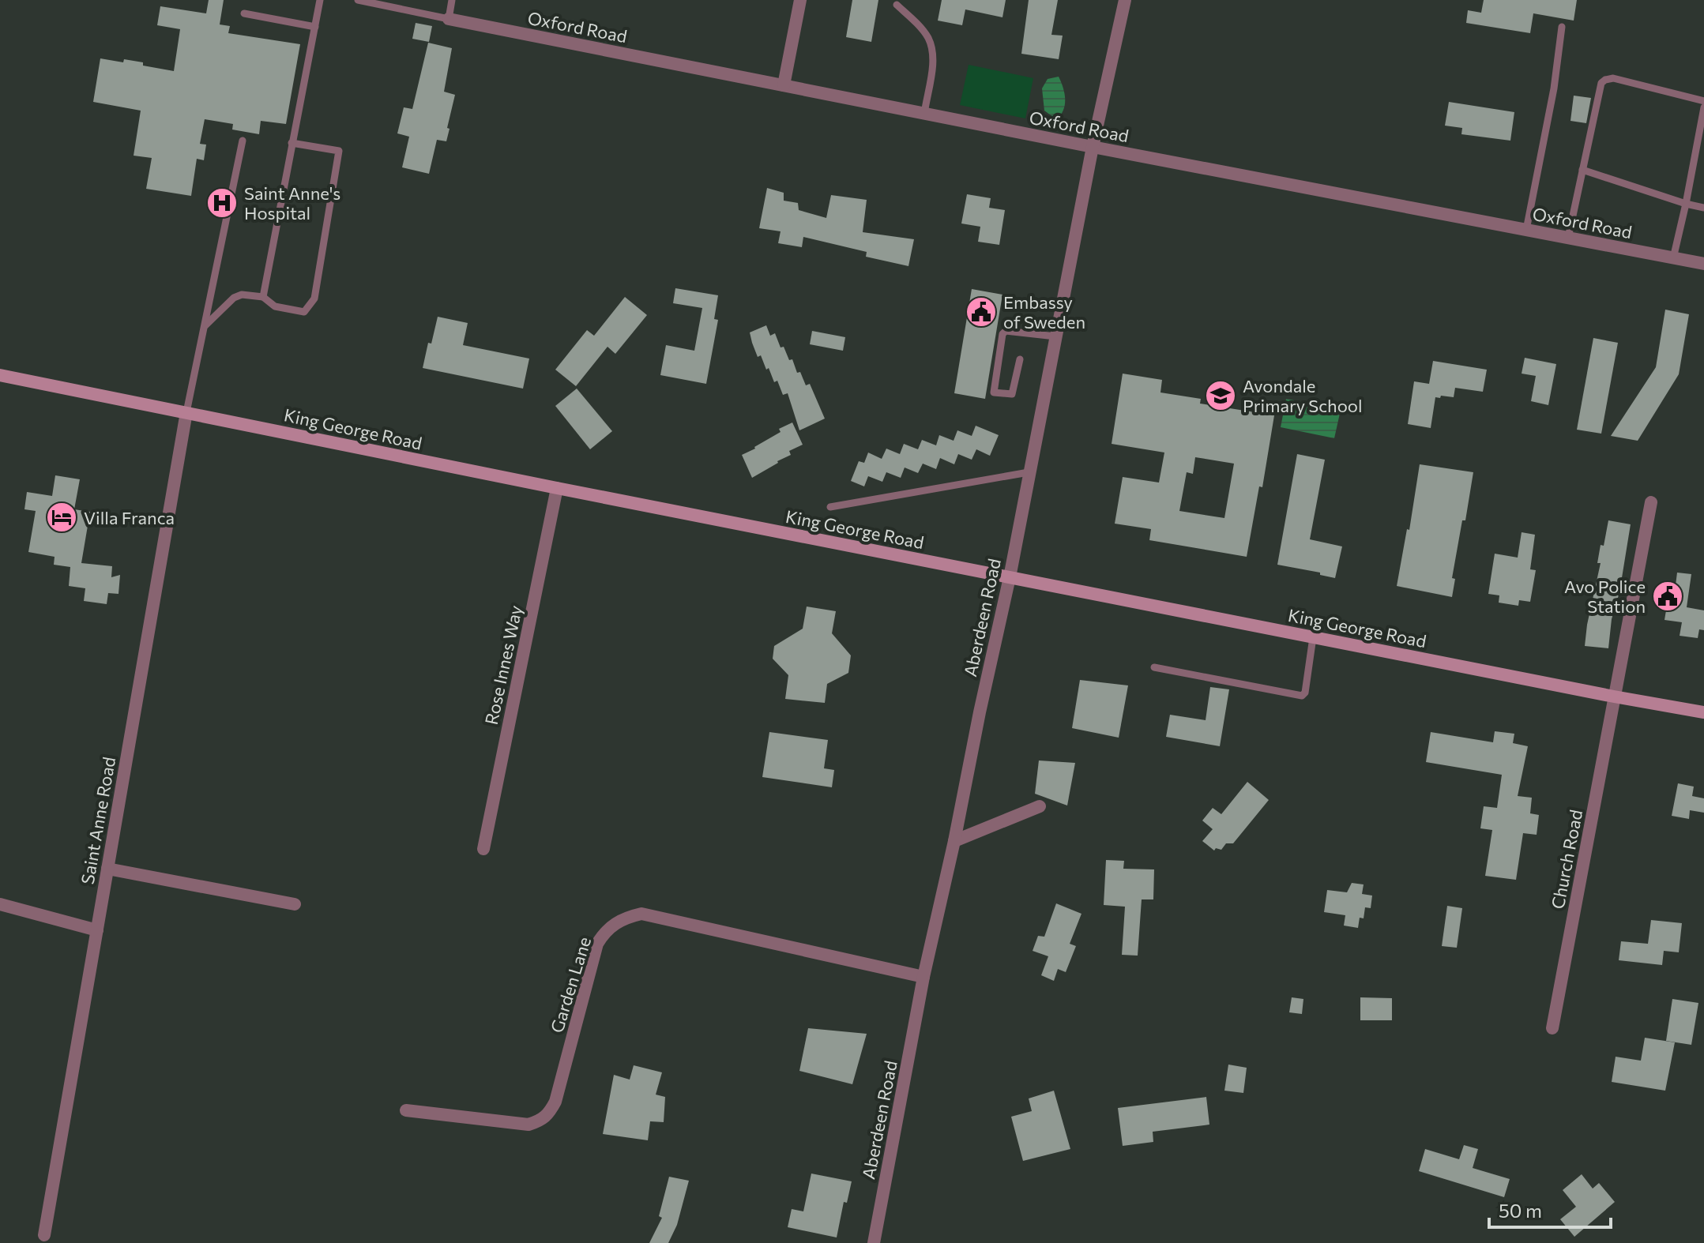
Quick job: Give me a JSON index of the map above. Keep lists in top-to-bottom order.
{
  "streets": {
    "main road": ["King George Road"],
    "street": [
      "Oxford Road",
      "Aberdeen Road",
      "Rose Innes Way",
      "Saint Anne Road",
      "Church Road",
      "Garden Lane"
    ]
  },
  "crossings": [
    ["Oxford Road", "Aberdeen Road"],
    ["King George Road", "Aberdeen Road"],
    ["King George Road", "Rose Innes Way"],
    ["King George Road", "Saint Anne Road"],
    ["King George Road", "Church Road"],
    ["Aberdeen Road", "Garden Lane"]
  ],
  "places": {
    "hospital": ["Saint Anne's Hospital"],
    "public building": ["Embassy of Sweden", "Avo Police Station"],
    "school or university": ["Avondale Primary School"],
    "hotel": ["Villa Franca"]
  },
  "scale_bar": "50 m"
}
